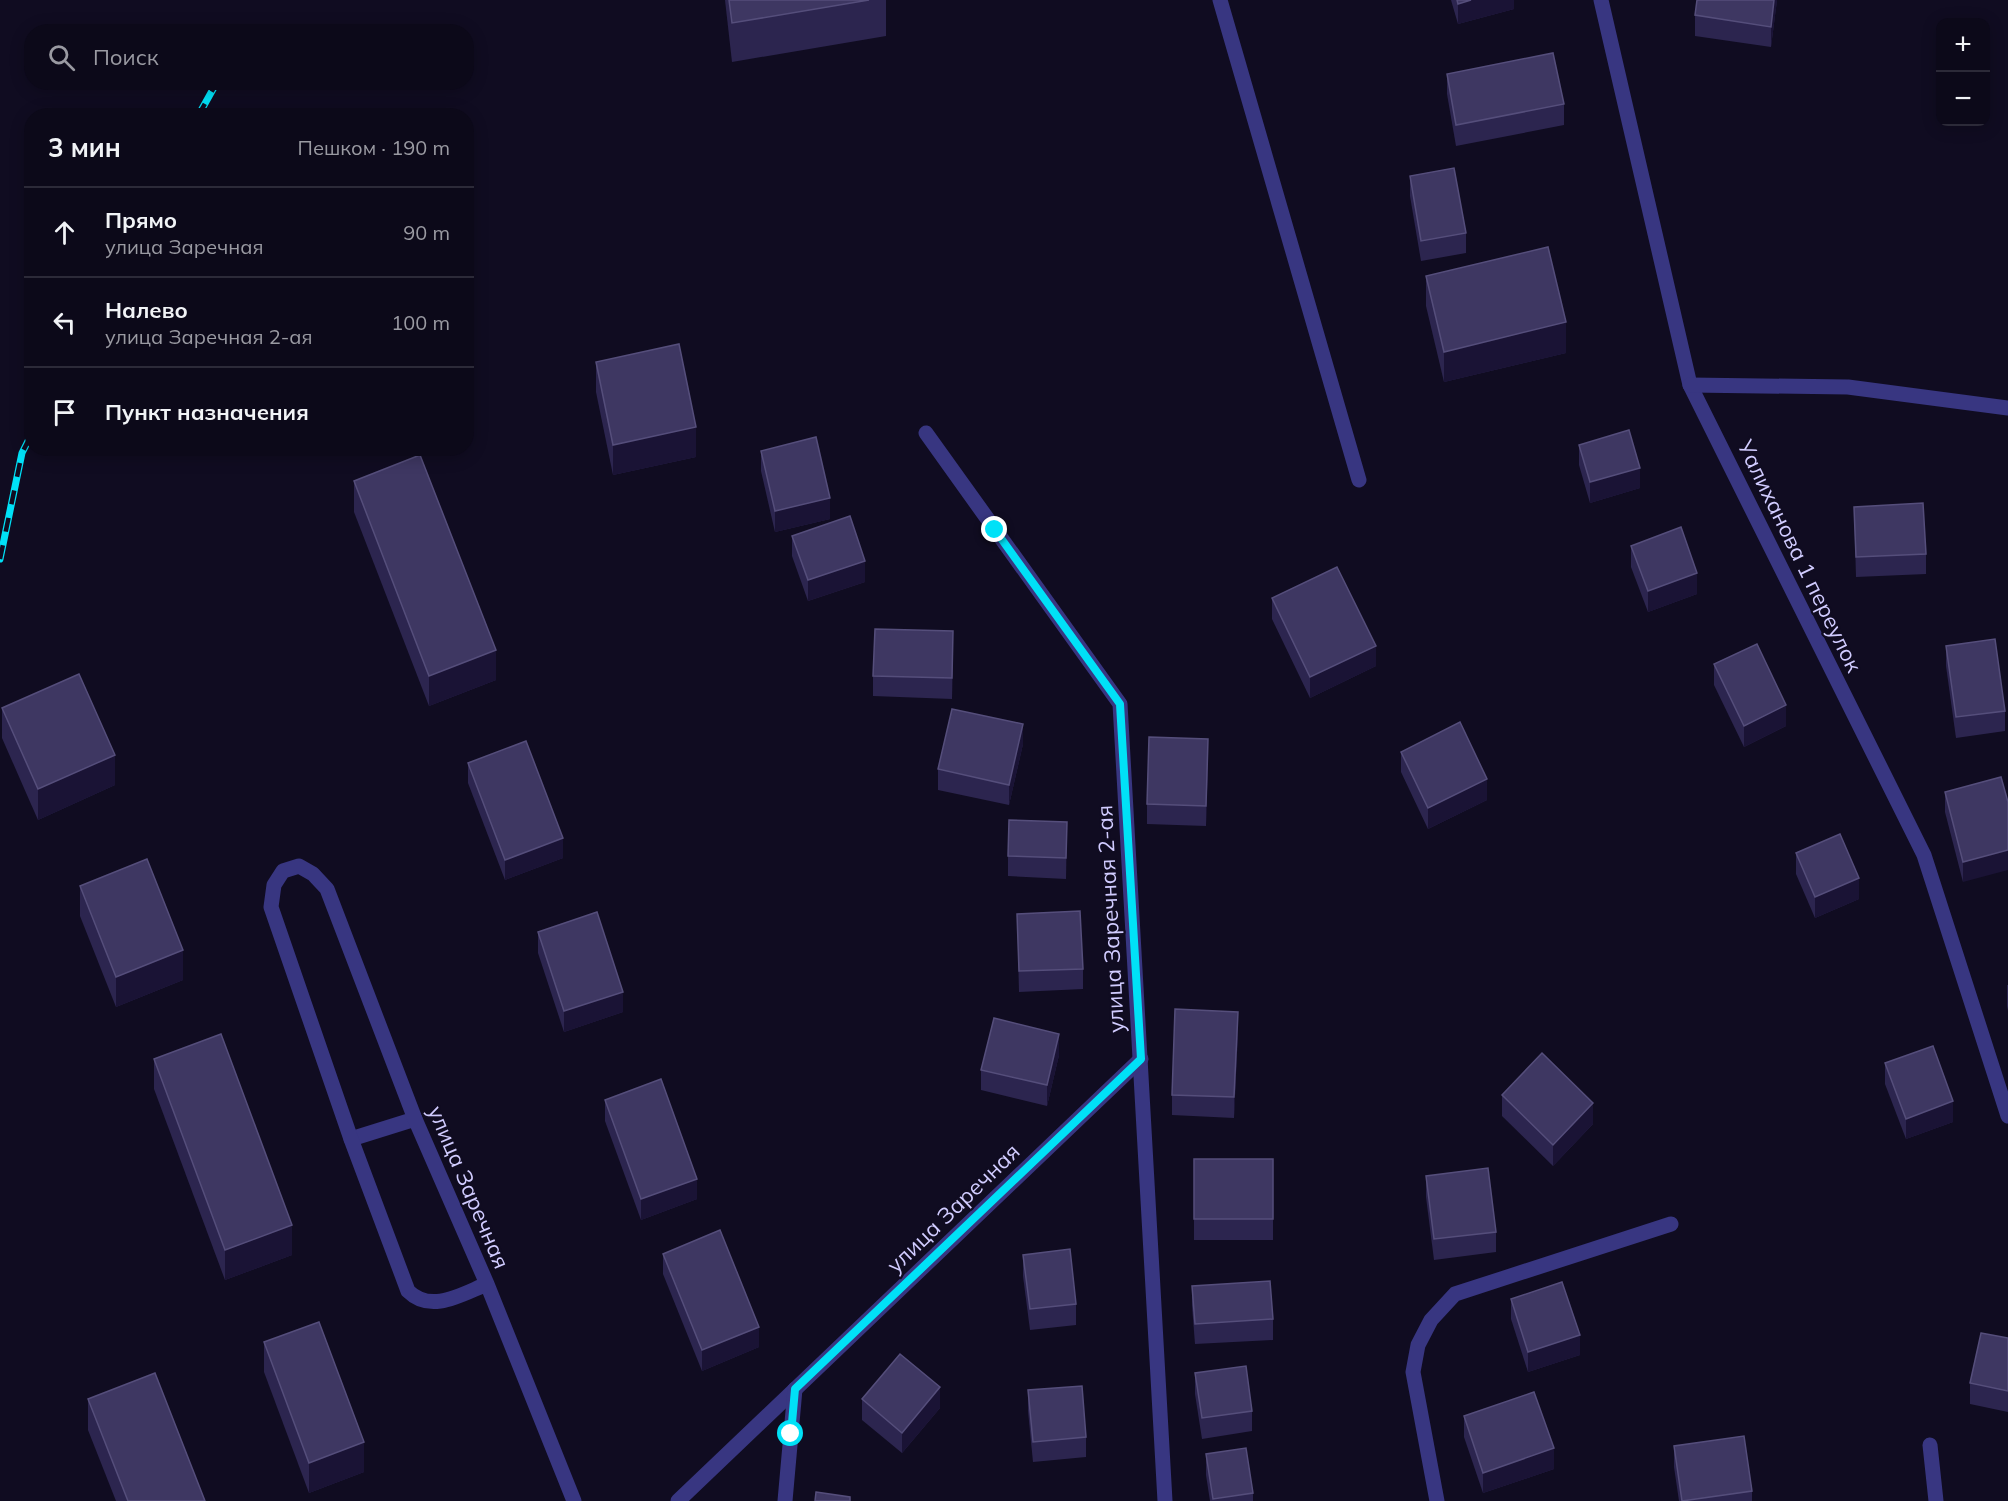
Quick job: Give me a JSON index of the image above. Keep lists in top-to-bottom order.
{
  "streets": {
    "street": ["Уалиханова 1 переулок", "улица Заречная 2-ая", "улица Заречная"]
  },
  "crossings": [
    ["улица Заречная 2-ая", "улица Заречная"]
  ],
  "page": {
    "map_buttons": ["+", "−"],
    "search": "Поиск",
    "heading": ["3 мин", "Пешком · 190 m"],
    "list": [
      ["Прямо", "улица Заречная", "90 m"],
      ["Налево", "улица Заречная 2-ая", "100 m"],
      "Пункт назначения"
    ]
  }
}
